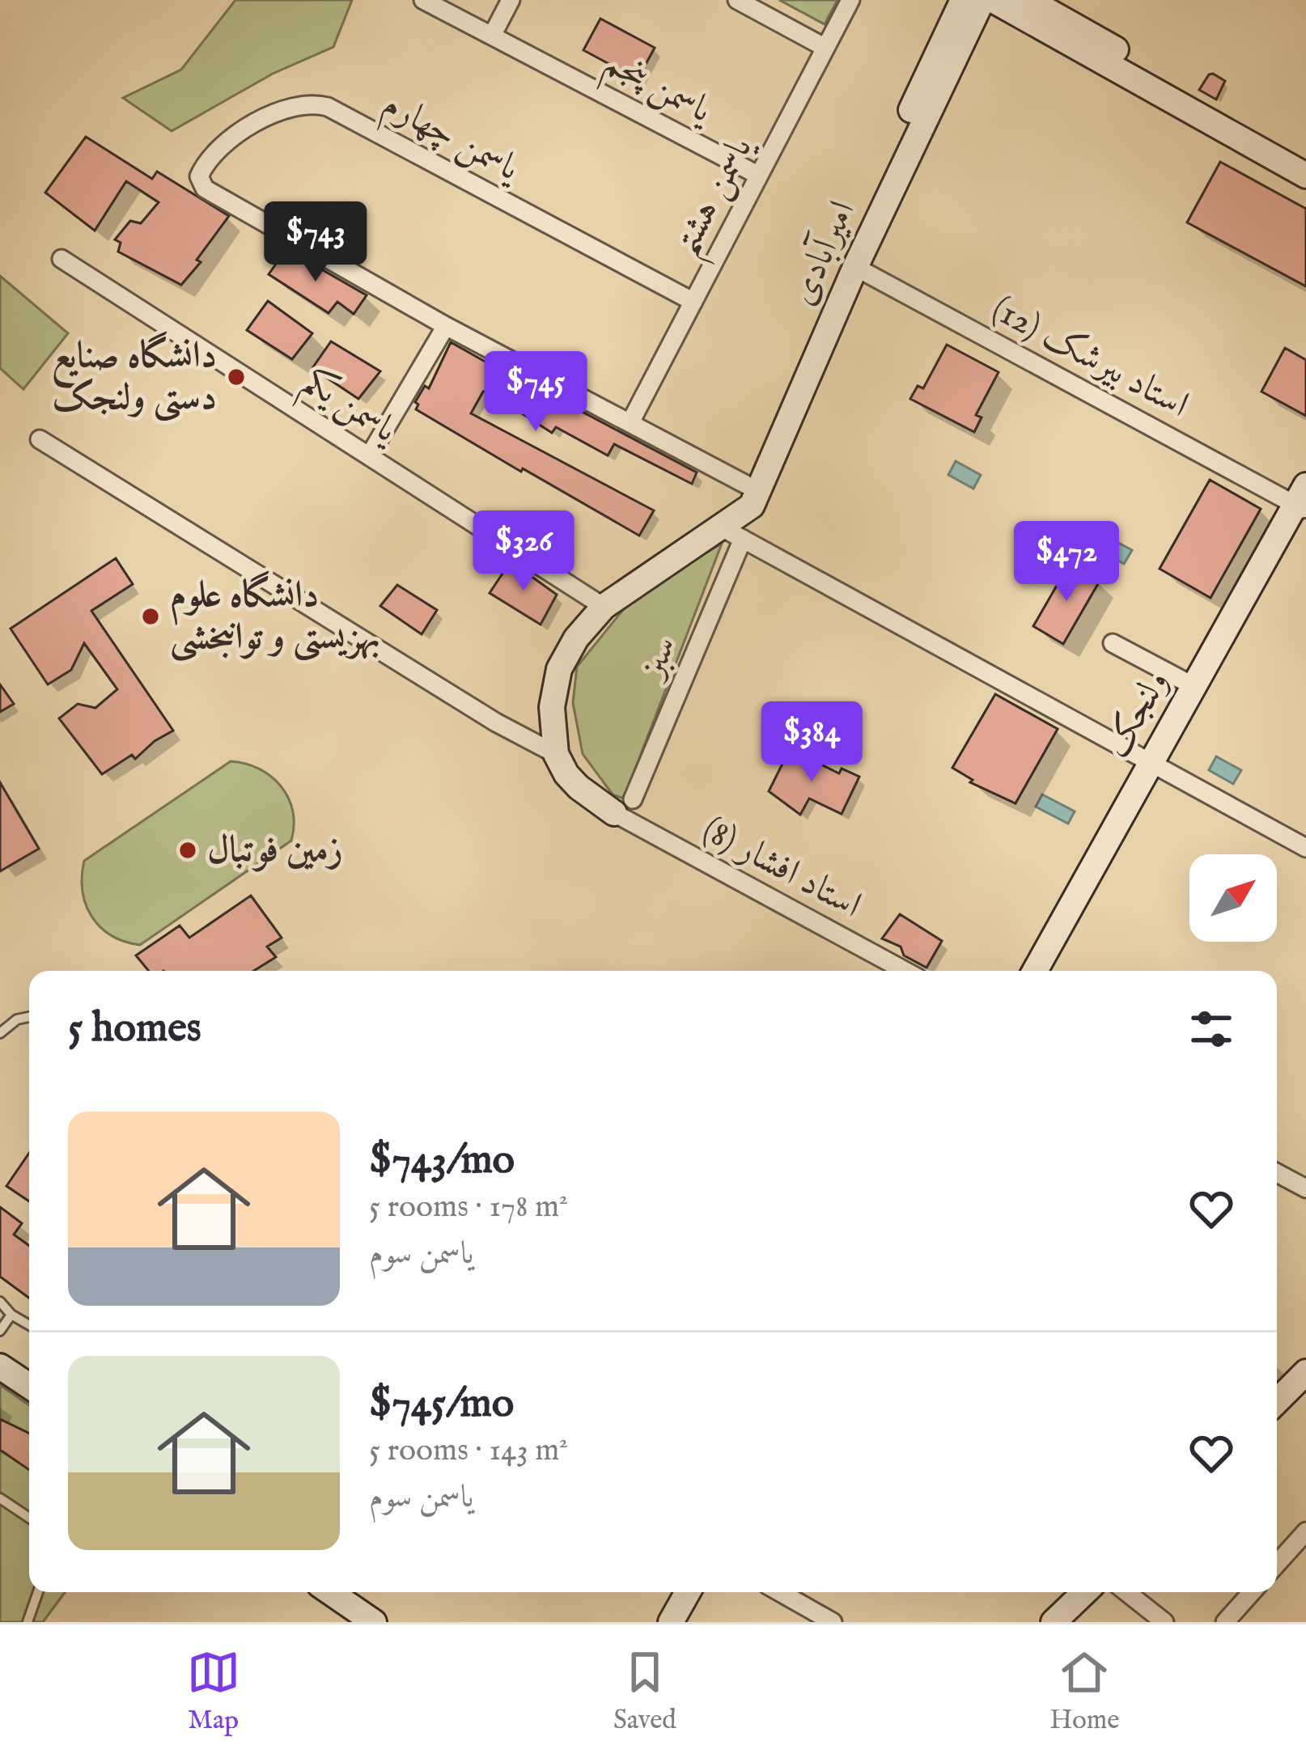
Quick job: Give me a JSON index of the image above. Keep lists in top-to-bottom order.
{
  "streets": {
    "street": [
      "یاسمن پنجم",
      "یاسمن چهارم",
      "یاسمن هشتم",
      "امیرآبادی",
      "استاد بیرشک (12)",
      "یاسمن یکم",
      "سبز",
      "ولنجک",
      "استاد افشار (8)"
    ]
  },
  "crossings": [
    ["یاسمن پنجم", "یاسمن هشتم"],
    ["یاسمن چهارم", "یاسمن هشتم"],
    ["امیرآبادی", "استاد بیرشک (12)"],
    ["امیرآبادی", "یاسمن یکم"],
    ["امیرآبادی", "سبز"],
    ["استاد بیرشک (12)", "ولنجک"],
    ["سبز", "استاد افشار (8)"]
  ],
  "places": ["دانشگاه صنایع دستى ولنجک", "دانشگاه علوم بهزیستی و توانبخشی", "زمین فوتبال"],
  "north": "top right",
  "page": {
    "price": [
      "$743",
      "$745",
      "$326",
      "$472",
      "$384"
    ],
    "heading": "5 homes",
    "list": [
      {
        "name": "$743/mo",
        "note": "5 rooms · 178 m² · یاسمن سوم"
      },
      {
        "name": "$745/mo",
        "note": "5 rooms · 143 m² · یاسمن سوم"
      }
    ],
    "tabs": ["Map", "Saved", "Home"]
  }
}
